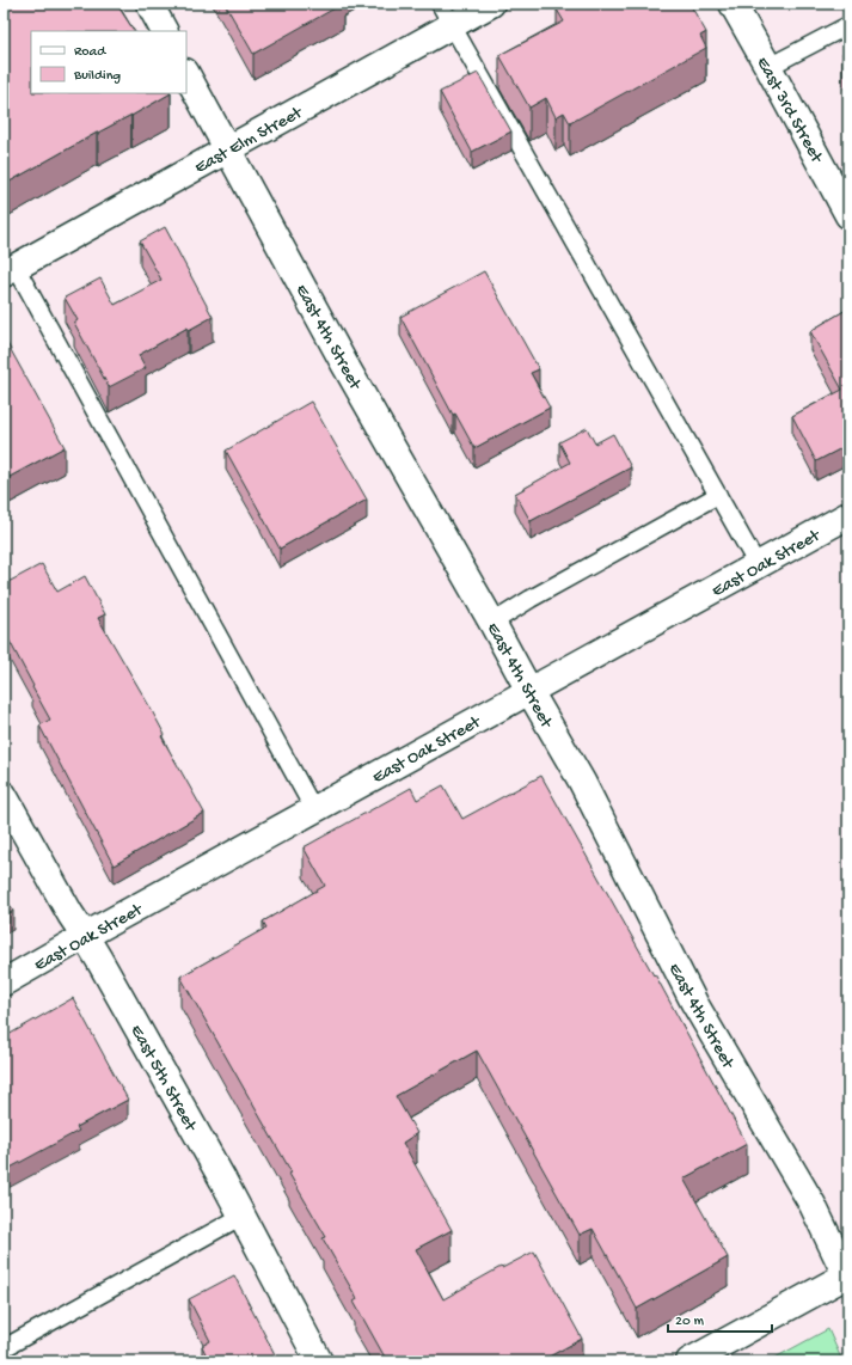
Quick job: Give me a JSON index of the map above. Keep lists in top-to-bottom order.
{
  "streets": {
    "street": [
      "East 3rd Street",
      "East Elm Street",
      "East 4th Street",
      "East Oak Street",
      "East 5th Street"
    ]
  },
  "crossings": [
    ["East Elm Street", "East 4th Street"],
    ["East 4th Street", "East Oak Street"],
    ["East Oak Street", "East 5th Street"]
  ],
  "legend": ["Road", "Building"],
  "scale_bar": "20 m"
}
